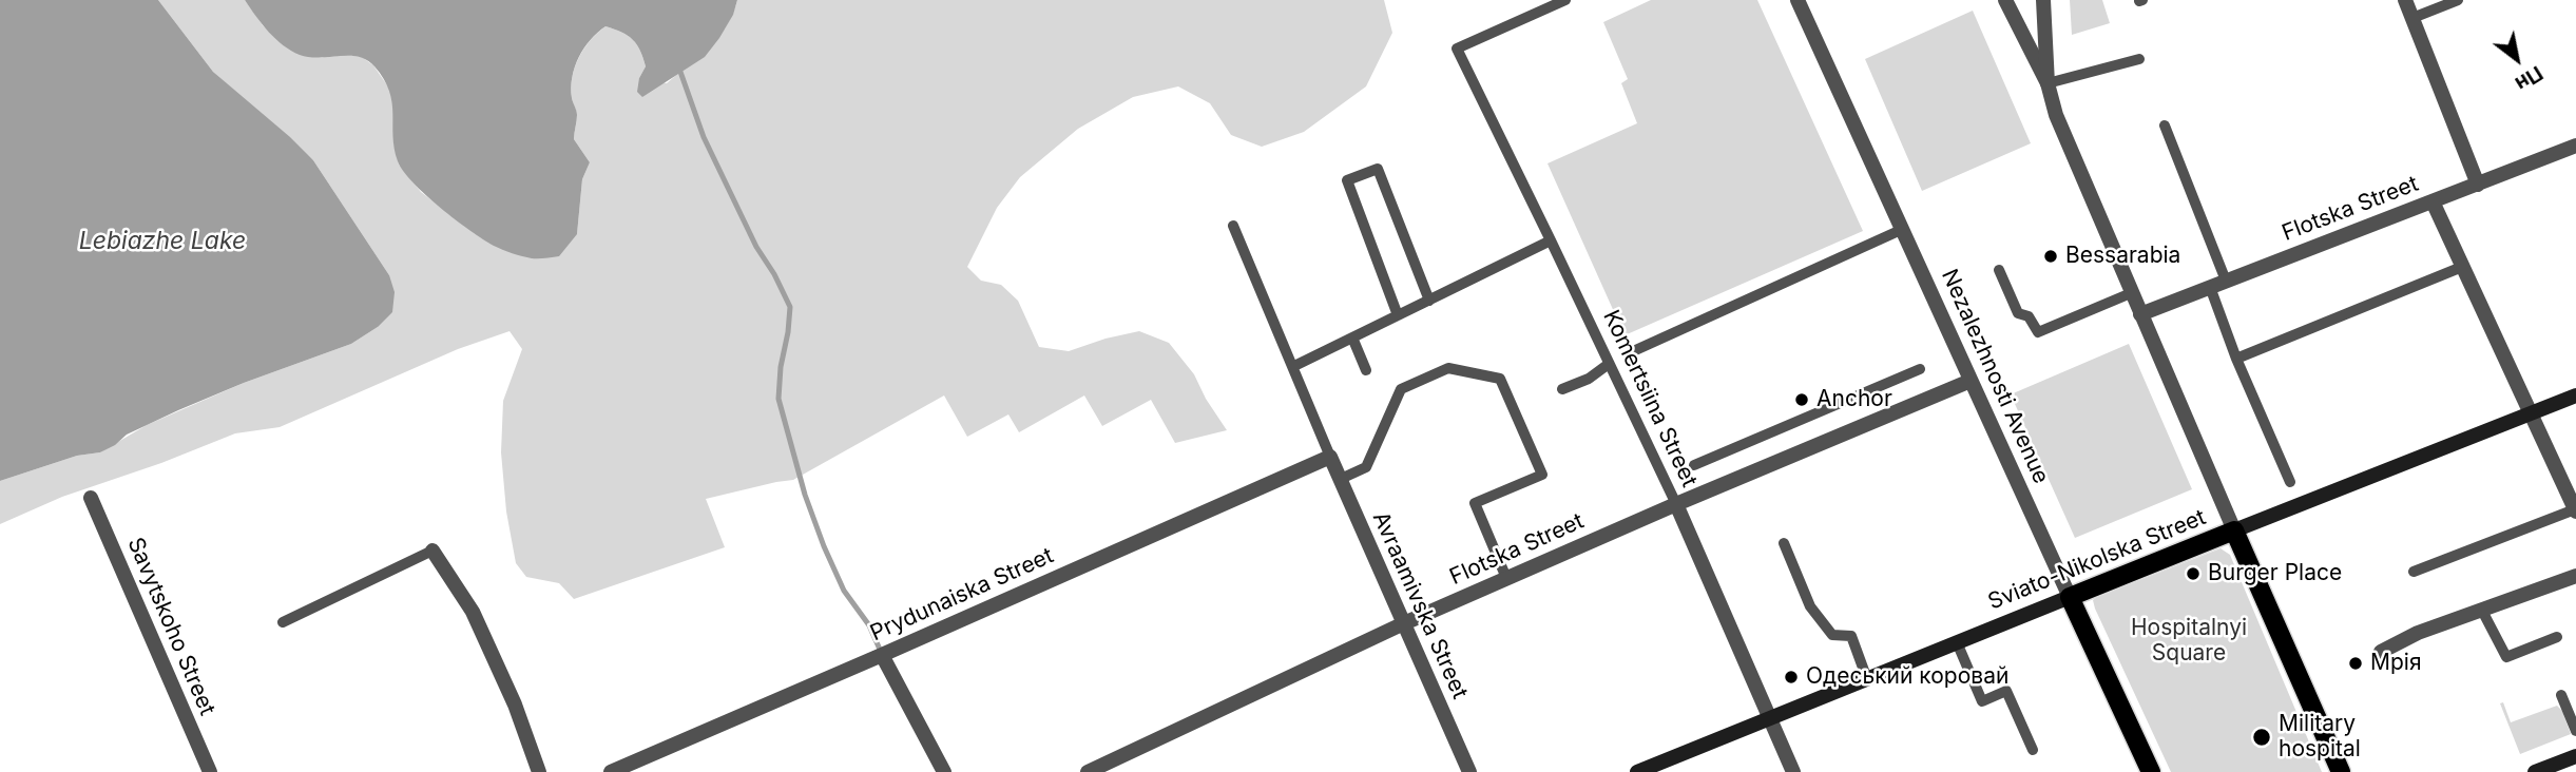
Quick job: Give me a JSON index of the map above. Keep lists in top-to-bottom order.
{
  "streets": {
    "main road": ["Nezalezhnosti Avenue", "Sviato-Nikolska Street"],
    "street": [
      "Flotska Street",
      "Komertsiina Street",
      "Prydunaiska Street",
      "Avraamivska Street",
      "Savytskoho Street"
    ]
  },
  "crossings": [
    ["Flotska Street", "Nezalezhnosti Avenue"],
    ["Flotska Street", "Komertsiina Street"],
    ["Flotska Street", "Avraamivska Street"],
    ["Nezalezhnosti Avenue", "Sviato-Nikolska Street"],
    ["Komertsiina Street", "Sviato-Nikolska Street"],
    ["Prydunaiska Street", "Avraamivska Street"]
  ],
  "water": ["Lebiazhe Lake"],
  "parks": ["Hospitalnyi Square"],
  "places": [
    "Bessarabia",
    "Anchor",
    "Burger Place",
    "Мрія",
    "Одеський коровай",
    "Military hospital"
  ],
  "north": "bottom right"
}
